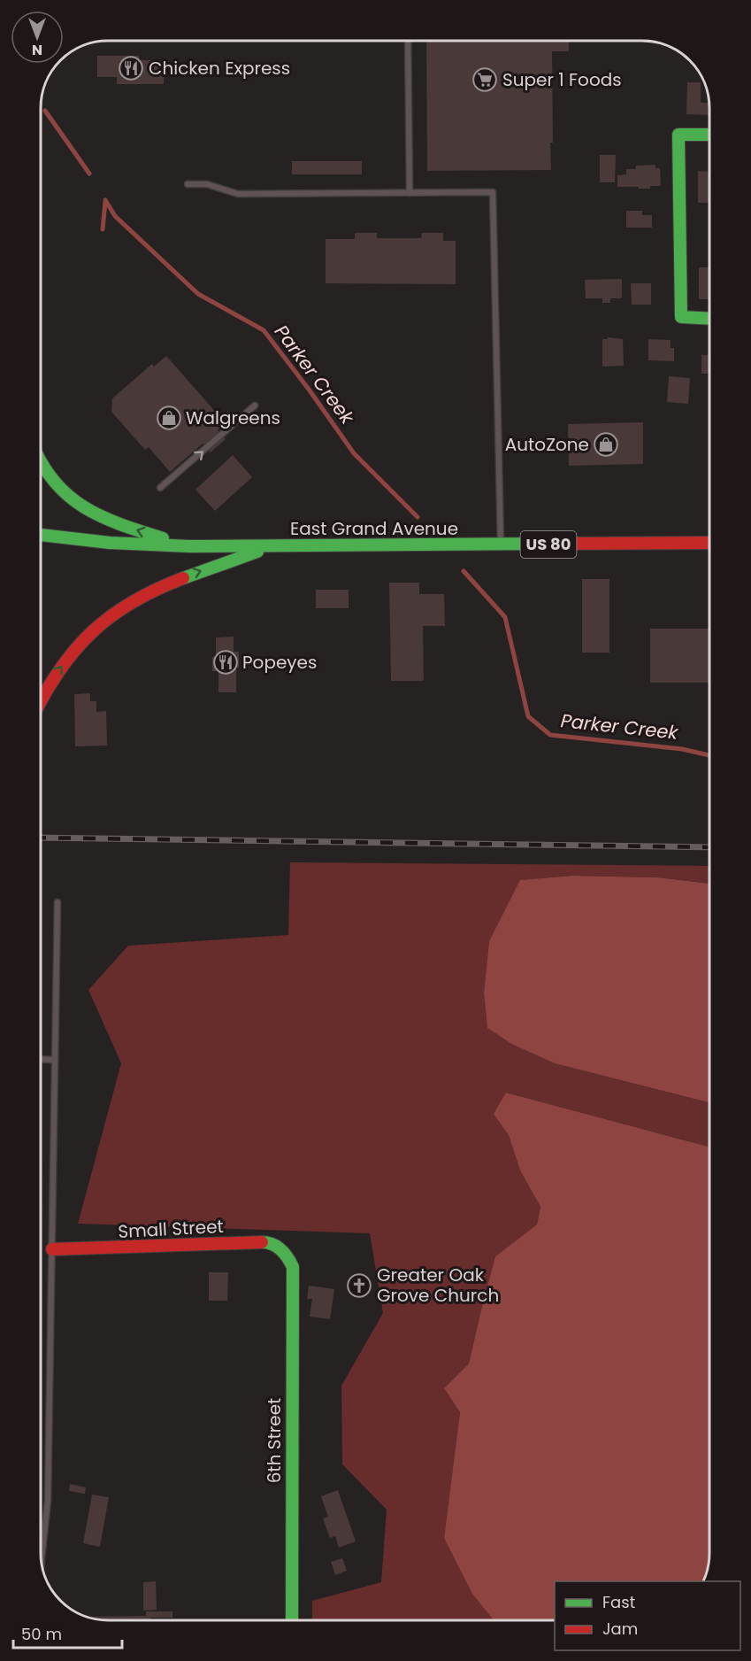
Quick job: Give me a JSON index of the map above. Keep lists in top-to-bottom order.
{
  "streets": {
    "main road": [
      "East Grand Avenue",
      "US 80",
      "Small Street",
      "6th Street"
    ]
  },
  "crossings": [
    ["Small Street", "6th Street"]
  ],
  "water": ["Parker Creek"],
  "places": {
    "restaurant": ["Chicken Express", "Popeyes"],
    "supermarket": ["Super 1 Foods"],
    "shop": ["Walgreens", "AutoZone"],
    "church": ["Greater Oak Grove Church"]
  },
  "legend": ["Fast", "Jam"],
  "scale_bar": "50 m",
  "north": "bottom"
}
